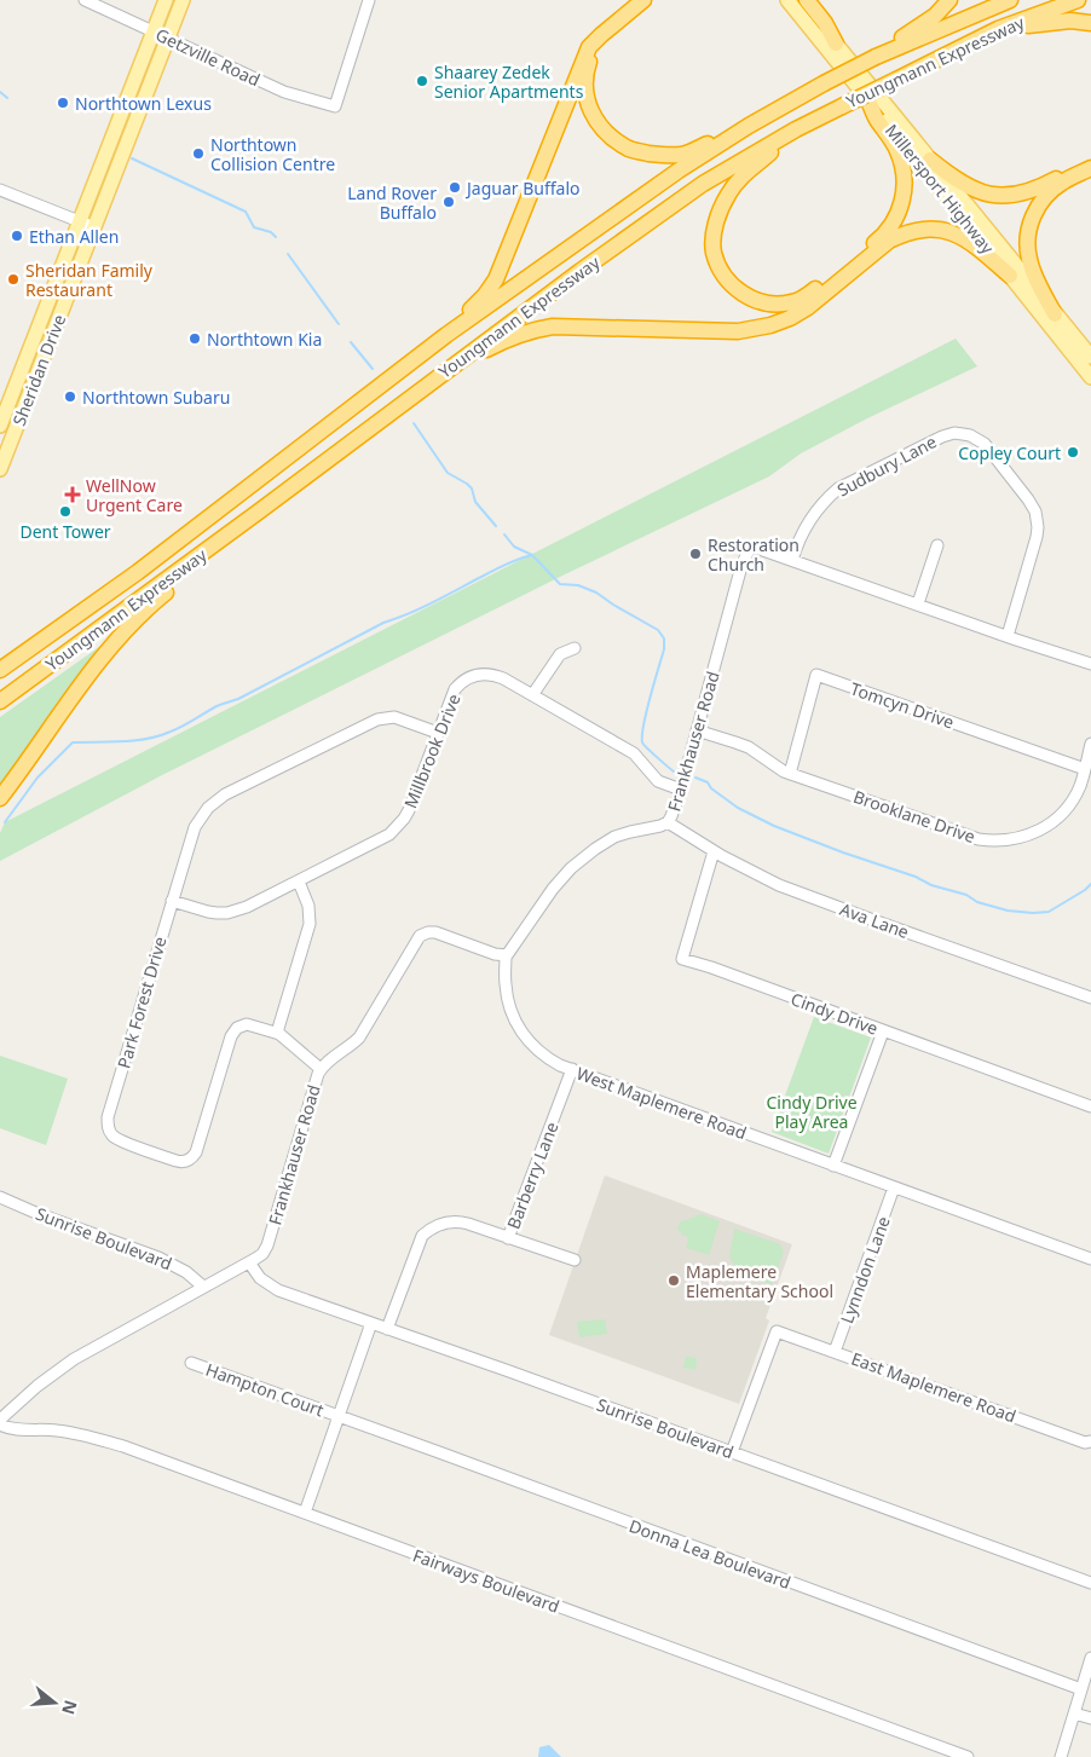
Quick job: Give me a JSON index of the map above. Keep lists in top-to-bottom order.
{
  "streets": {
    "highway": ["Youngmann Expressway"],
    "main road": ["Millersport Highway", "Sheridan Drive"],
    "street": [
      "Getzville Road",
      "Sudbury Lane",
      "Tomcyn Drive",
      "Frankhauser Road",
      "Millbrook Drive",
      "Brooklane Drive",
      "Ava Lane",
      "Park Forest Drive",
      "Cindy Drive",
      "West Maplemere Road",
      "Barberry Lane",
      "Sunrise Boulevard",
      "Lynndon Lane",
      "East Maplemere Road",
      "Hampton Court",
      "Donna Lea Boulevard",
      "Fairways Boulevard"
    ]
  },
  "crossings": [
    ["Getzville Road", "Sheridan Drive"],
    ["Sudbury Lane", "Frankhauser Road"],
    ["Tomcyn Drive", "Brooklane Drive"],
    ["Frankhauser Road", "Millbrook Drive"],
    ["Frankhauser Road", "Brooklane Drive"],
    ["Frankhauser Road", "Ava Lane"],
    ["Frankhauser Road", "Park Forest Drive"],
    ["Frankhauser Road", "West Maplemere Road"],
    ["Frankhauser Road", "Sunrise Boulevard"],
    ["Millbrook Drive", "Park Forest Drive"],
    ["Ava Lane", "Cindy Drive"],
    ["West Maplemere Road", "Barberry Lane"],
    ["West Maplemere Road", "Lynndon Lane"],
    ["Barberry Lane", "Sunrise Boulevard"],
    ["Sunrise Boulevard", "East Maplemere Road"],
    ["Lynndon Lane", "East Maplemere Road"],
    ["Hampton Court", "Donna Lea Boulevard"]
  ],
  "parks": ["Cindy Drive Play Area"],
  "places": {
    "other": [
      "Shaarey Zedek Senior Apartments",
      "Northtown Lexus",
      "Northtown Collision Centre",
      "Jaguar Buffalo",
      "Land Rover Buffalo",
      "Ethan Allen",
      "Sheridan Family Restaurant",
      "Northtown Kia",
      "Northtown Subaru",
      "Copley Court",
      "Dent Tower",
      "Restoration Church",
      "Maplemere Elementary School"
    ],
    "health": ["WellNow Urgent Care"]
  },
  "north": "right"
}
